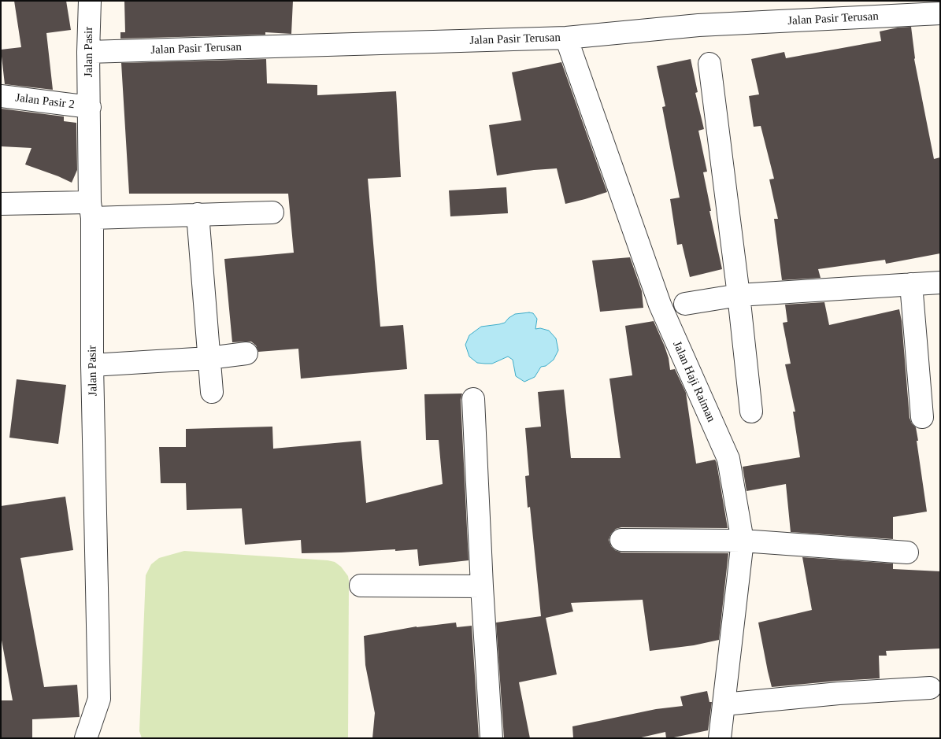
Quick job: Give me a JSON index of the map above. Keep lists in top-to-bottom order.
{
  "streets": {
    "street": [
      "Jalan Pasir Terusan",
      "Jalan Pasir",
      "Jalan Pasir 2",
      "Jalan Haji Raiman"
    ]
  },
  "crossings": [
    ["Jalan Pasir Terusan", "Jalan Pasir"],
    ["Jalan Pasir Terusan", "Jalan Haji Raiman"],
    ["Jalan Pasir", "Jalan Pasir 2"]
  ]
}
